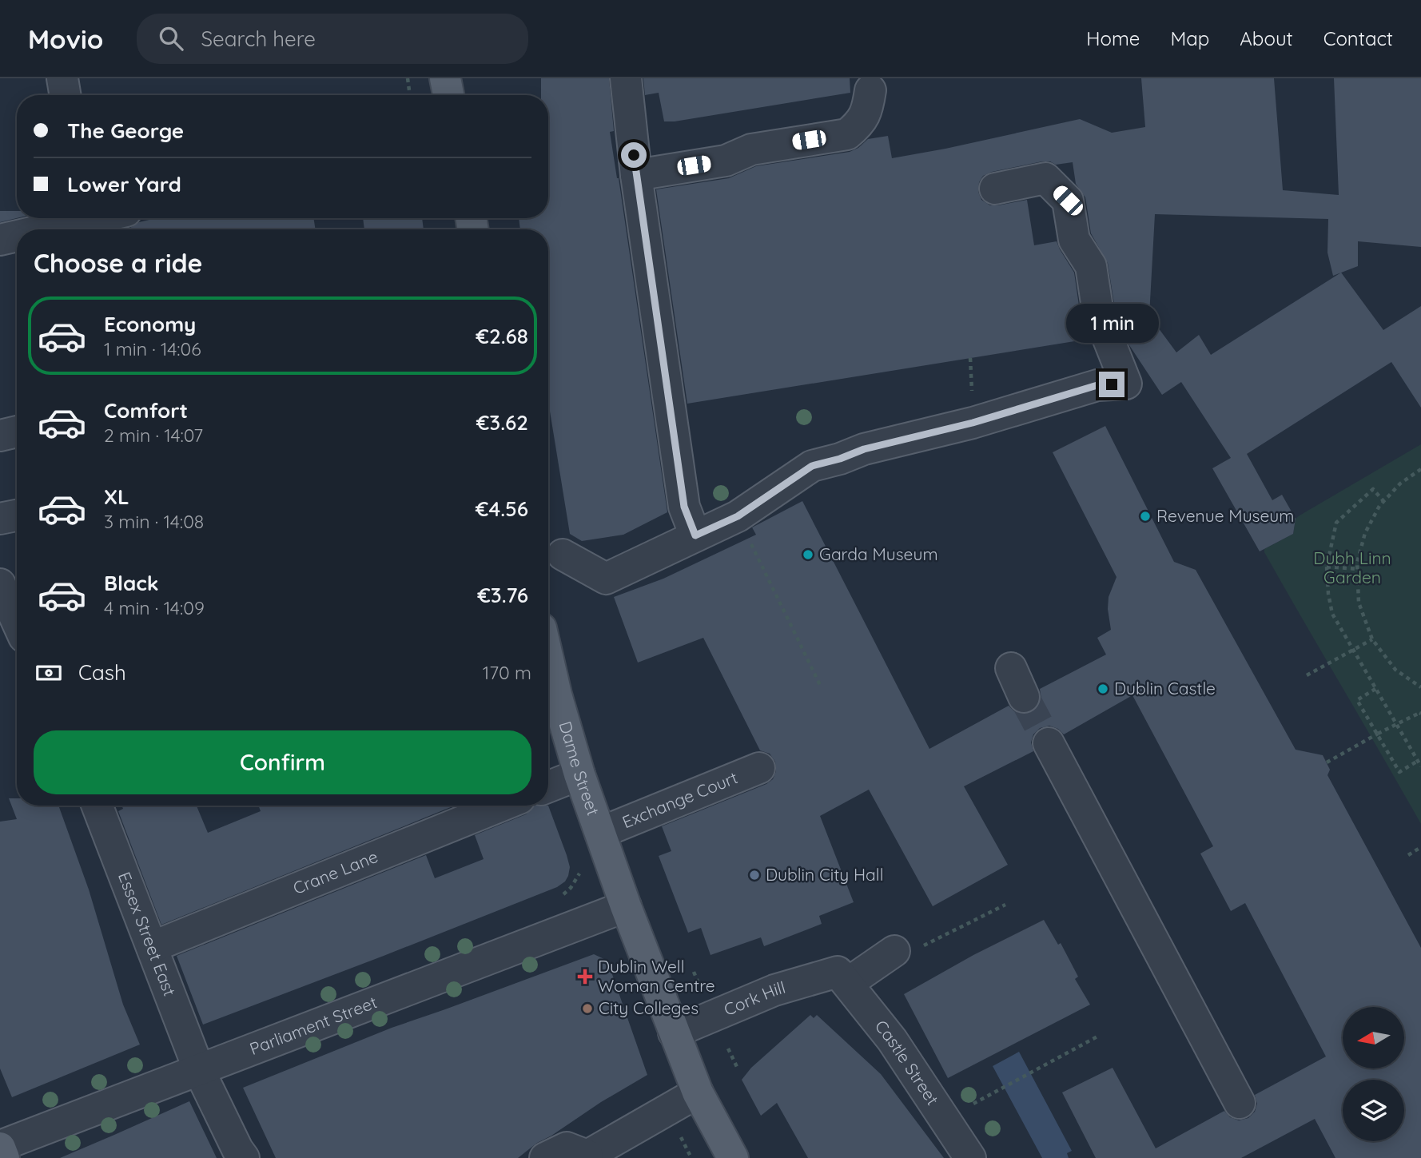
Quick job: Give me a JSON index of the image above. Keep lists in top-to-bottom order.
{
  "streets": {
    "main road": ["Dame Street"],
    "street": [
      "Exchange Court",
      "Crane Lane",
      "Essex Street East",
      "Cork Hill",
      "Parliament Street",
      "Castle Street"
    ]
  },
  "crossings": [
    ["Dame Street", "Exchange Court"],
    ["Dame Street", "Parliament Street"],
    ["Crane Lane", "Essex Street East"],
    ["Essex Street East", "Parliament Street"],
    ["Cork Hill", "Castle Street"]
  ],
  "parks": ["Dubh Linn Garden"],
  "places": {
    "other": [
      "Revenue Museum",
      "Garda Museum",
      "Dublin Castle",
      "Dublin City Hall",
      "City Colleges"
    ],
    "health": ["Dublin Well Woman Centre"]
  },
  "north": "left",
  "page": {
    "header": "Movio",
    "search": "Search here",
    "nav": [
      "Home",
      "Map",
      "About",
      "Contact"
    ],
    "banner": ["The George", "Lower Yard"],
    "heading": "Choose a ride",
    "list": [
      {
        "name": "Economy",
        "note": "1 min · 14:06",
        "value": "€2.68"
      },
      {
        "name": "Comfort",
        "note": "2 min · 14:07",
        "value": "€3.62"
      },
      {
        "name": "XL",
        "note": "3 min · 14:08",
        "value": "€4.56"
      },
      {
        "name": "Black",
        "note": "4 min · 14:09",
        "value": "€3.76"
      }
    ],
    "bubble": "1 min",
    "pay": ["Cash", "170 m"],
    "buttons": "Confirm"
  }
}
